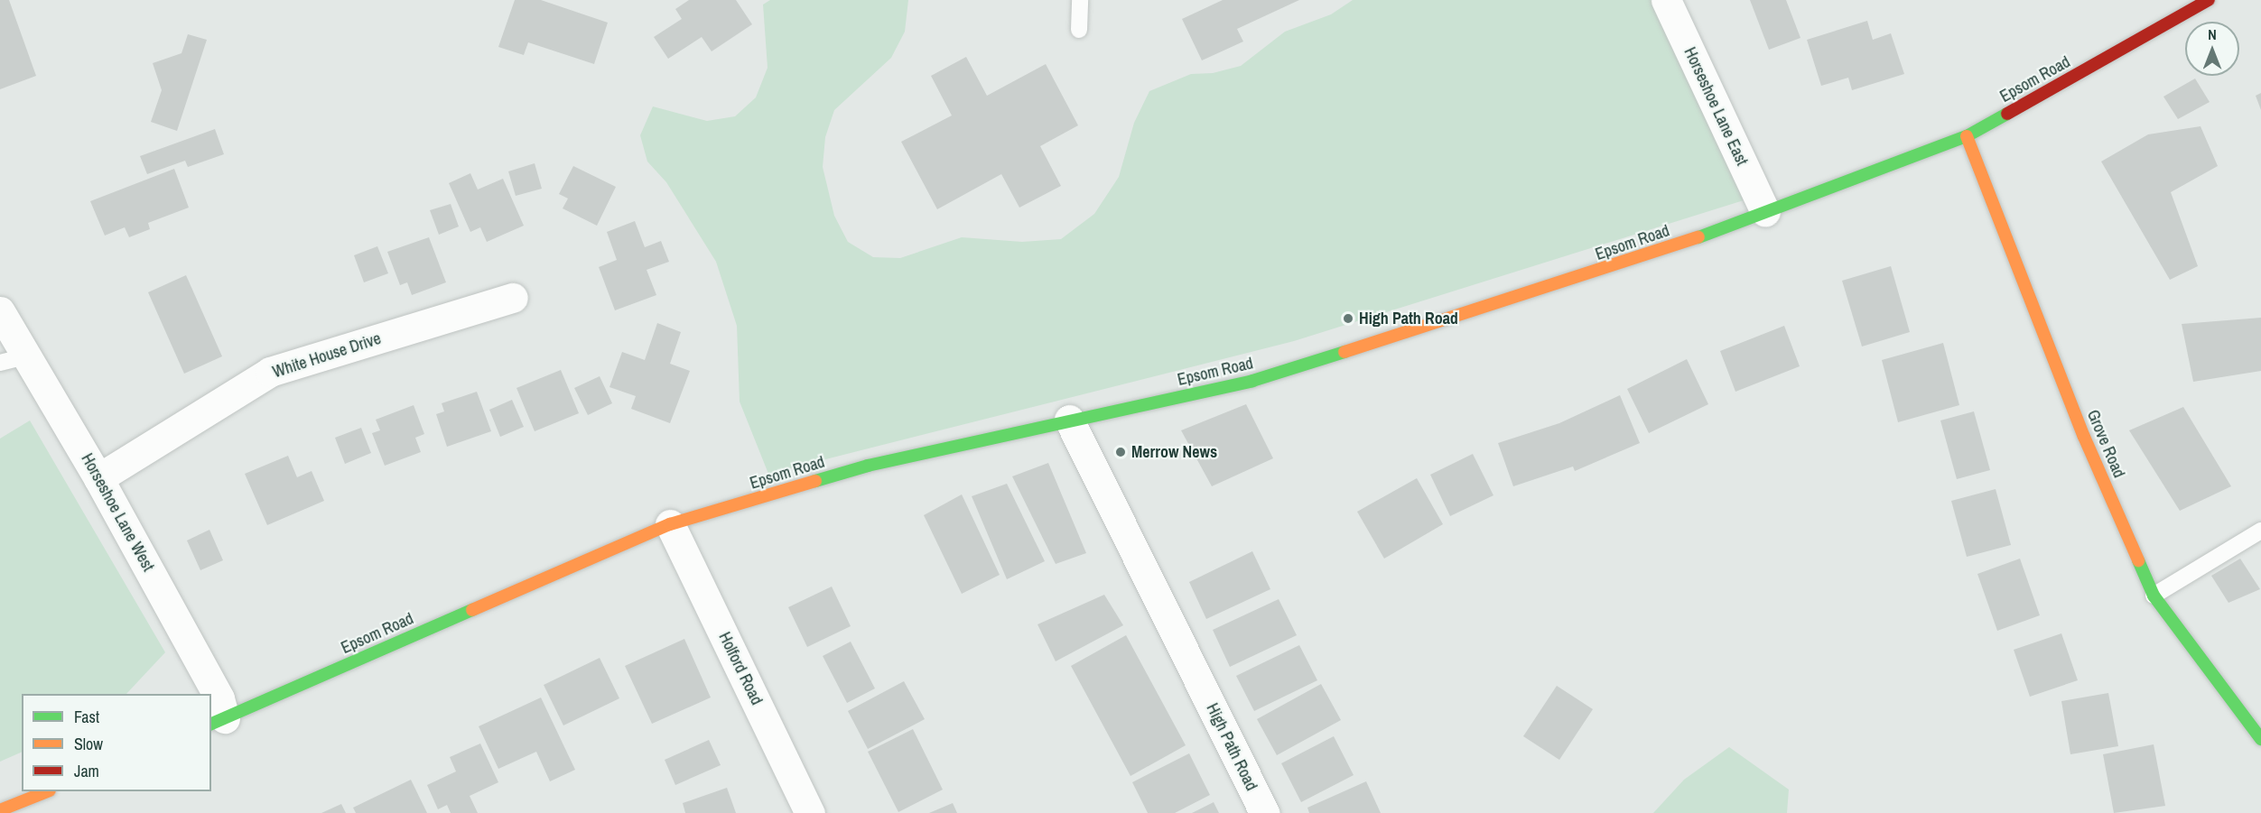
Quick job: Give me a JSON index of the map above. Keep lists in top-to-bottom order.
{
  "streets": {
    "main road": ["Epsom Road", "Grove Road"],
    "street": [
      "Horseshoe Lane East",
      "White House Drive",
      "Horseshoe Lane West",
      "Holford Road",
      "High Path Road"
    ]
  },
  "crossings": [
    ["Epsom Road", "Horseshoe Lane East"],
    ["Epsom Road", "Grove Road"],
    ["Epsom Road", "Horseshoe Lane West"],
    ["Epsom Road", "Holford Road"],
    ["Epsom Road", "High Path Road"],
    ["White House Drive", "Horseshoe Lane West"]
  ],
  "places": ["High Path Road", "Merrow News"],
  "legend": ["Fast", "Slow", "Jam"],
  "north": "top"
}
